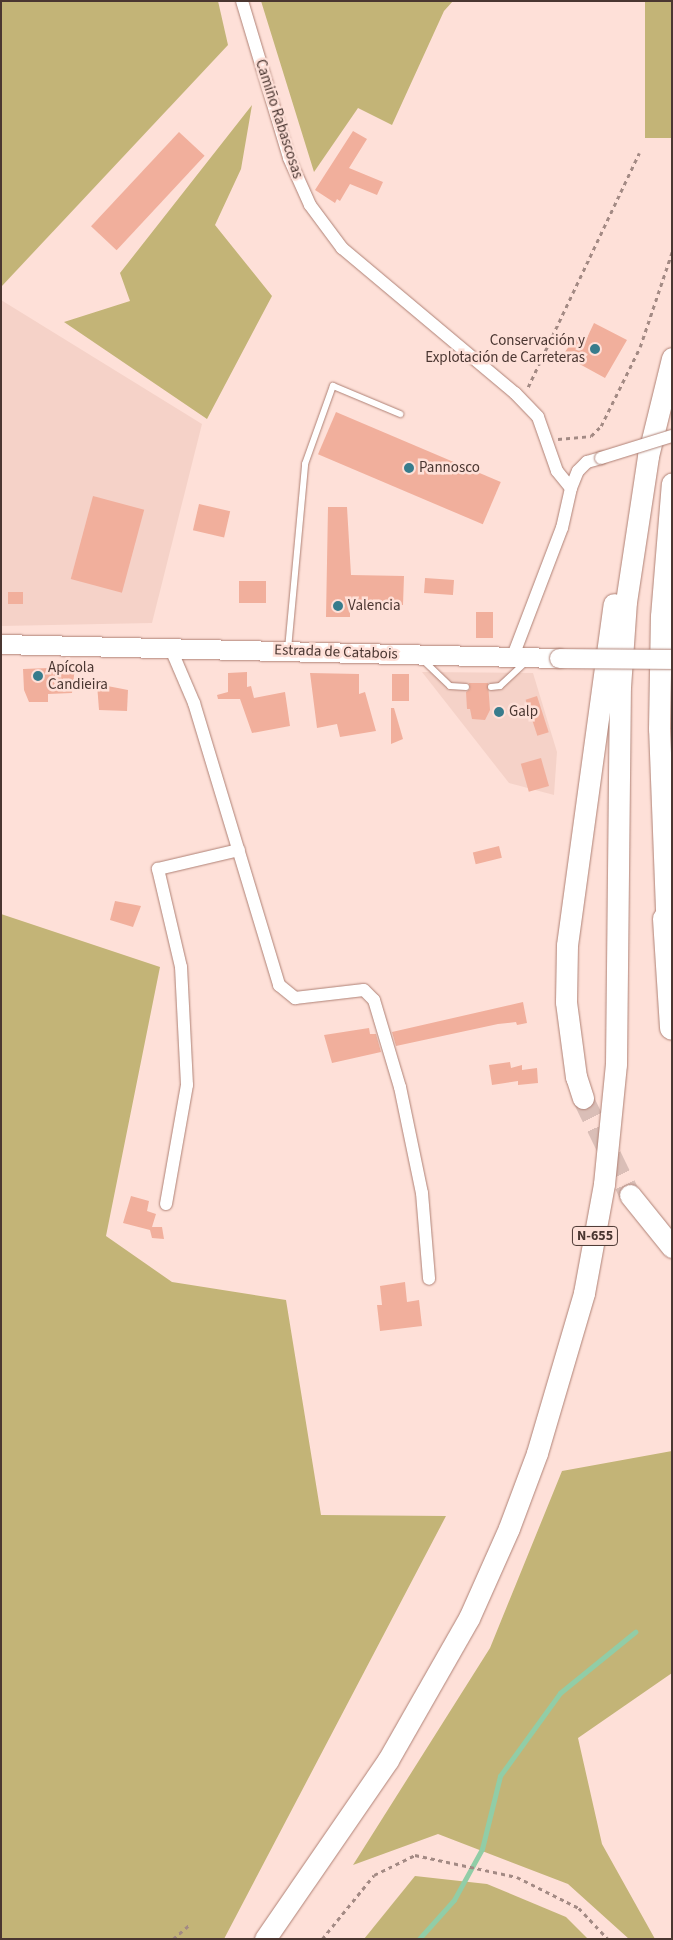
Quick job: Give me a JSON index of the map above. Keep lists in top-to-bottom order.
{
  "streets": {
    "highway": ["N-655"],
    "main road": ["Estrada de Catabois"],
    "street": ["Camiño Rabascosas"]
  },
  "places": [
    "Conservación y Explotación de Carreteras",
    "Pannosco",
    "Valencia",
    "Apícola Candieira",
    "Galp"
  ]
}
